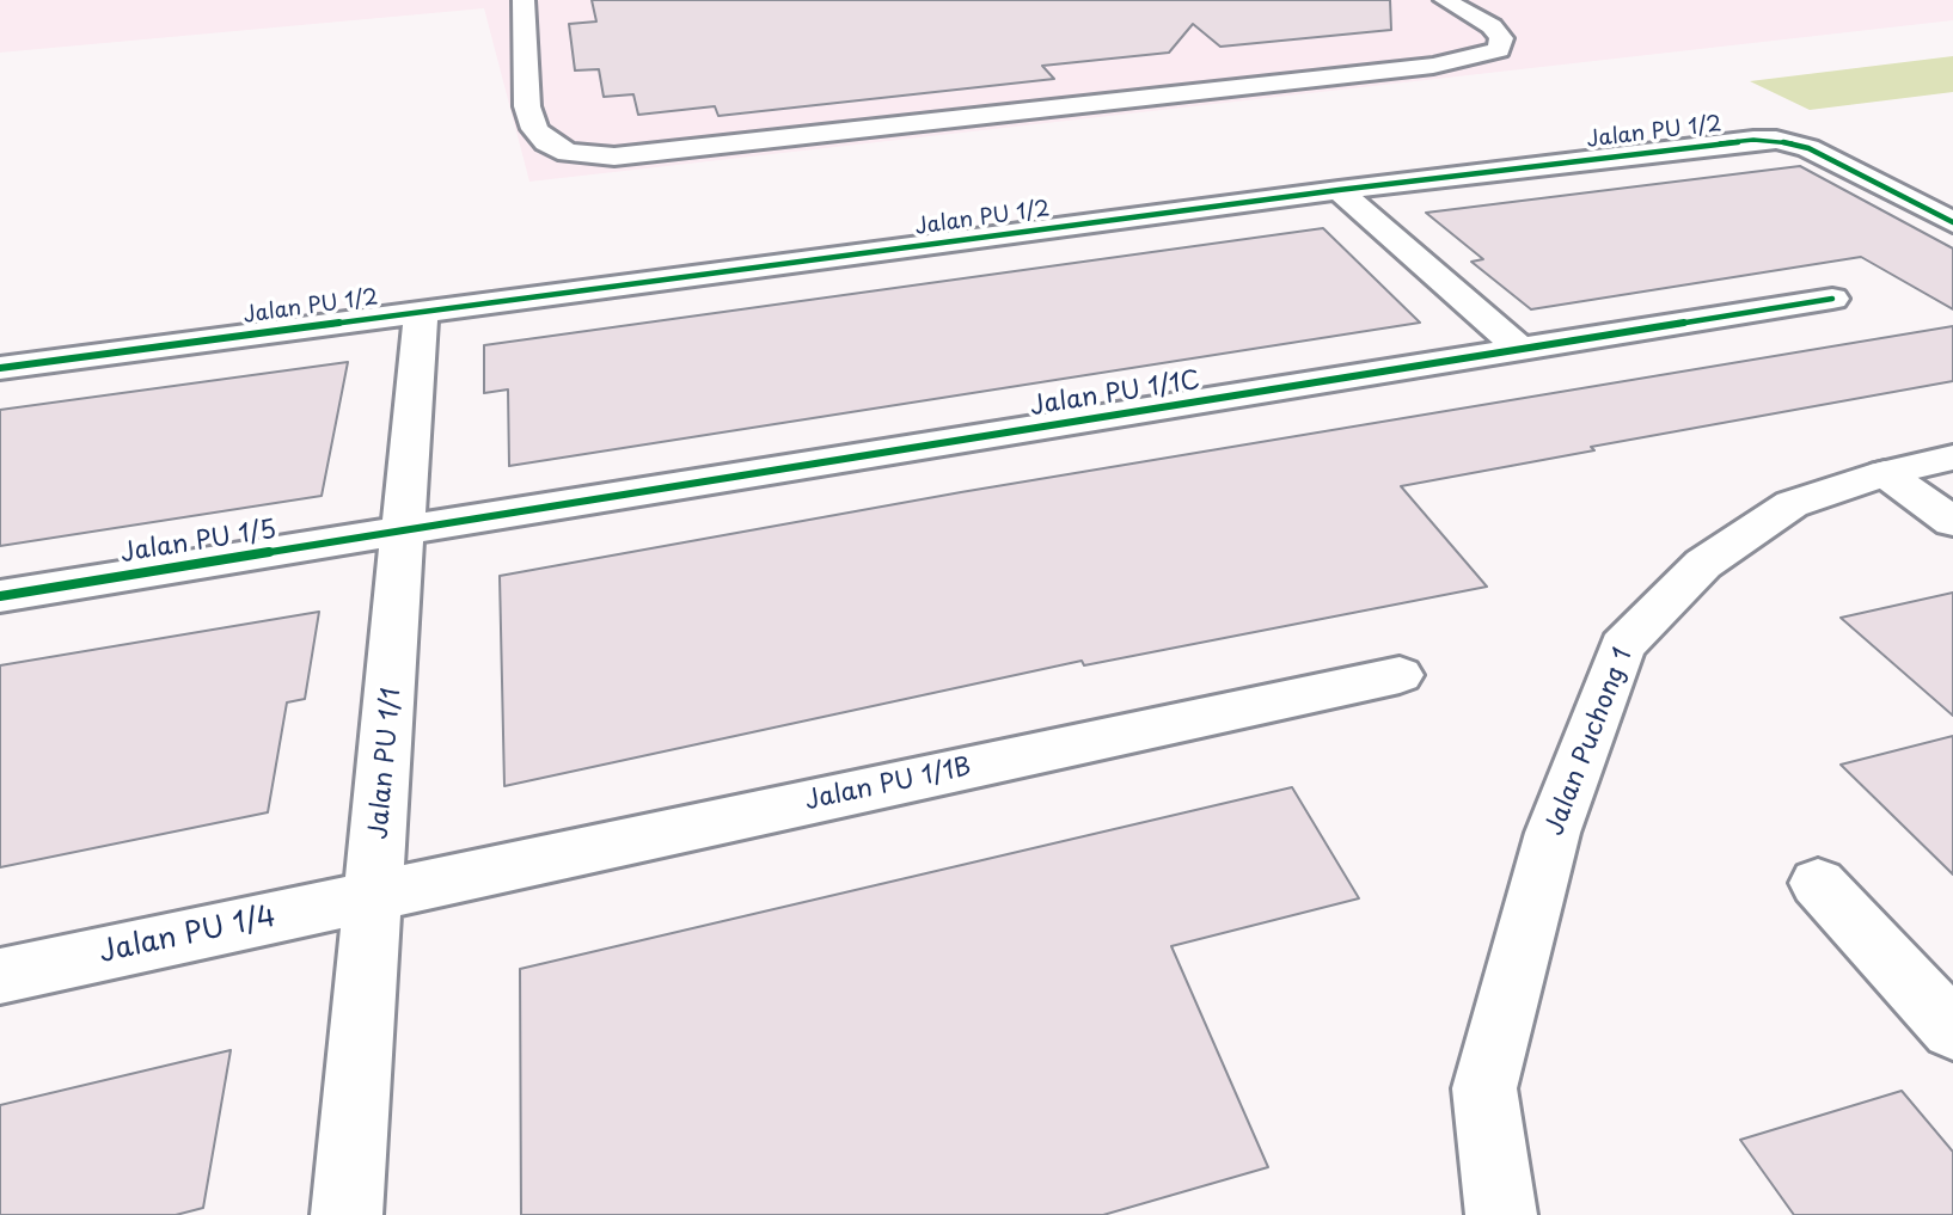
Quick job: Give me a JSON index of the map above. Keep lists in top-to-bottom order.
{
  "streets": {
    "street": [
      "Jalan PU 1/2",
      "Jalan PU 1/1C",
      "Jalan PU 1/5",
      "Jalan Puchong 1",
      "Jalan PU 1/1",
      "Jalan PU 1/1B",
      "Jalan PU 1/4"
    ]
  },
  "crossings": [
    ["Jalan PU 1/2", "Jalan PU 1/1"],
    ["Jalan PU 1/1C", "Jalan PU 1/5"],
    ["Jalan PU 1/1C", "Jalan PU 1/1"],
    ["Jalan PU 1/5", "Jalan PU 1/1"],
    ["Jalan PU 1/1", "Jalan PU 1/1B"],
    ["Jalan PU 1/1", "Jalan PU 1/4"],
    ["Jalan PU 1/1B", "Jalan PU 1/4"]
  ]
}
